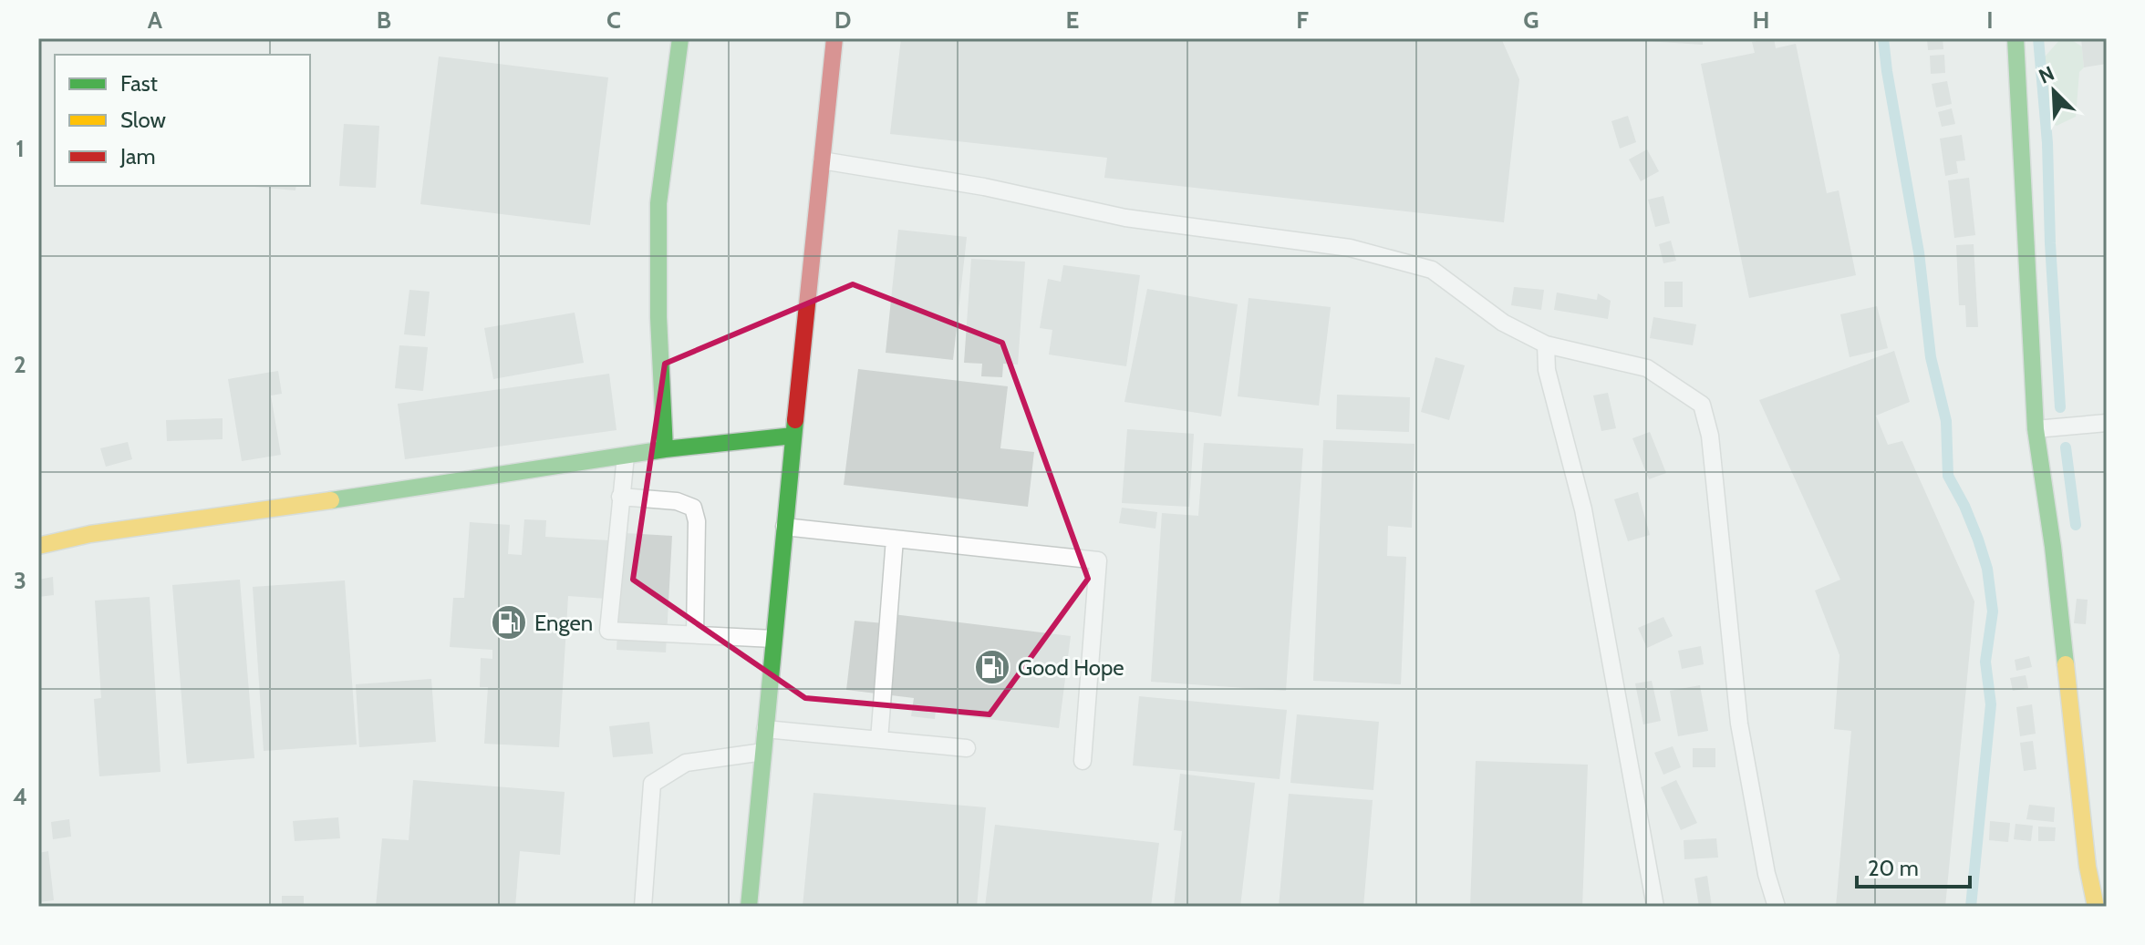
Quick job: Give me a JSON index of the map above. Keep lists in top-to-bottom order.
{
  "places": {
    "fuel station": ["Engen", "Good Hope"]
  },
  "legend": ["Fast", "Slow", "Jam"],
  "scale_bar": "20 m",
  "north": "top left",
  "grid": {
    "columns": [
      "A",
      "B",
      "C",
      "D",
      "E",
      "F",
      "G",
      "H",
      "I"
    ],
    "rows": [
      "1",
      "2",
      "3",
      "4"
    ]
  }
}
